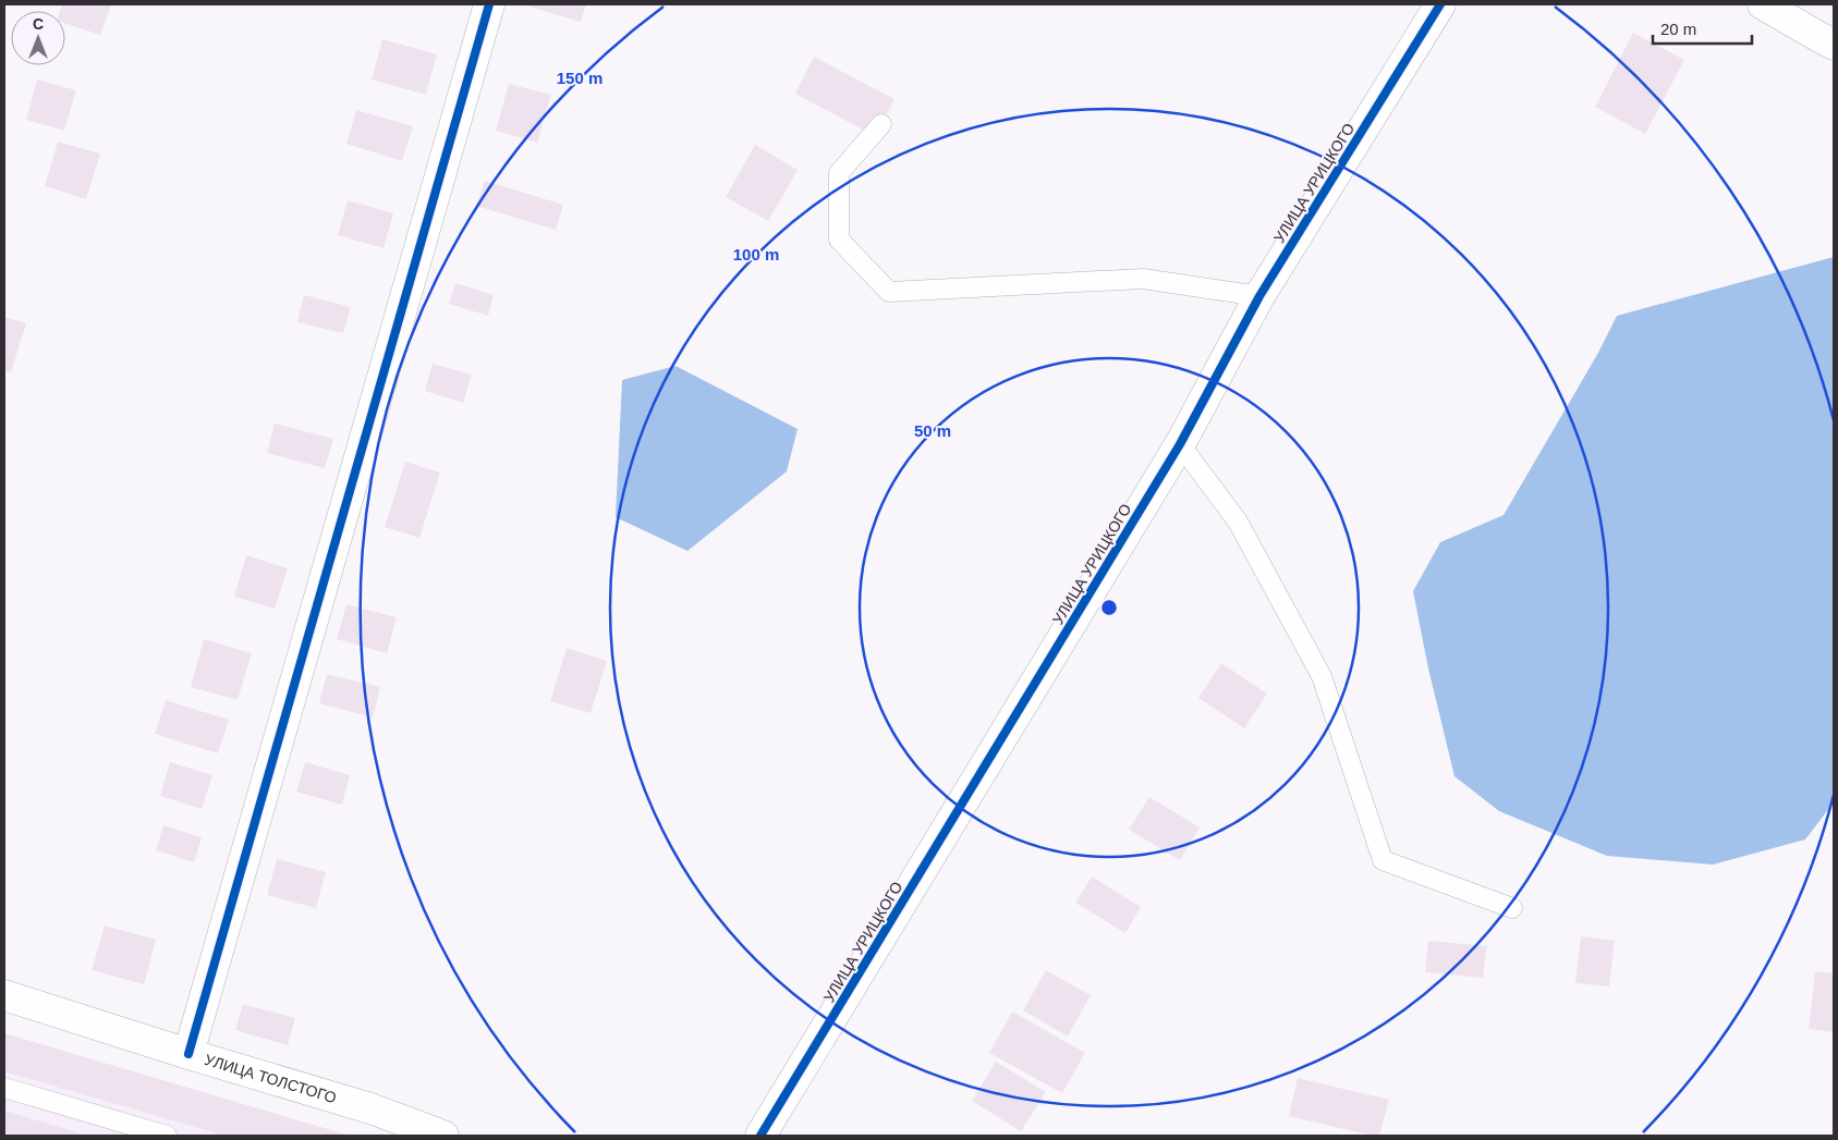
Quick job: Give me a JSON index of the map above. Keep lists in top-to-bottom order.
{
  "streets": {
    "street": ["УЛИЦА УРИЦКОГО", "УЛИЦА ТОЛСТОГО"]
  },
  "scale_bar": "20 m",
  "north": "top",
  "rings": ["150 m", "100 m", "50 m"]
}
